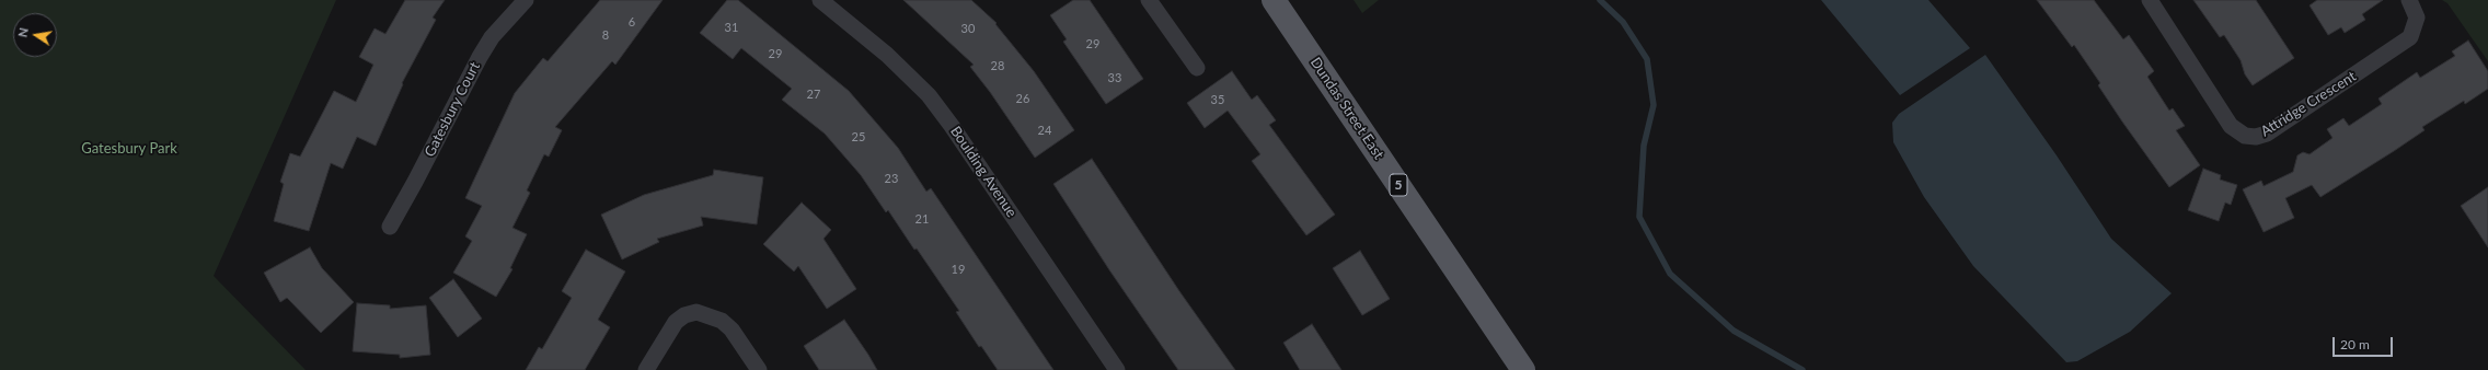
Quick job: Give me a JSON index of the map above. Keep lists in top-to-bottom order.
{
  "streets": {
    "main road": ["Dundas Street East", "5"],
    "street": ["Attridge Crescent", "Gatesbury Court", "Boulding Avenue"]
  },
  "parks": ["Gatesbury Park"],
  "house_numbers": [
    "6",
    "31",
    "30",
    "8",
    "29",
    "29",
    "28",
    "33",
    "27",
    "26",
    "35",
    "24",
    "25",
    "23",
    "21",
    "19"
  ],
  "scale_bar": "20 m",
  "north": "left"
}
